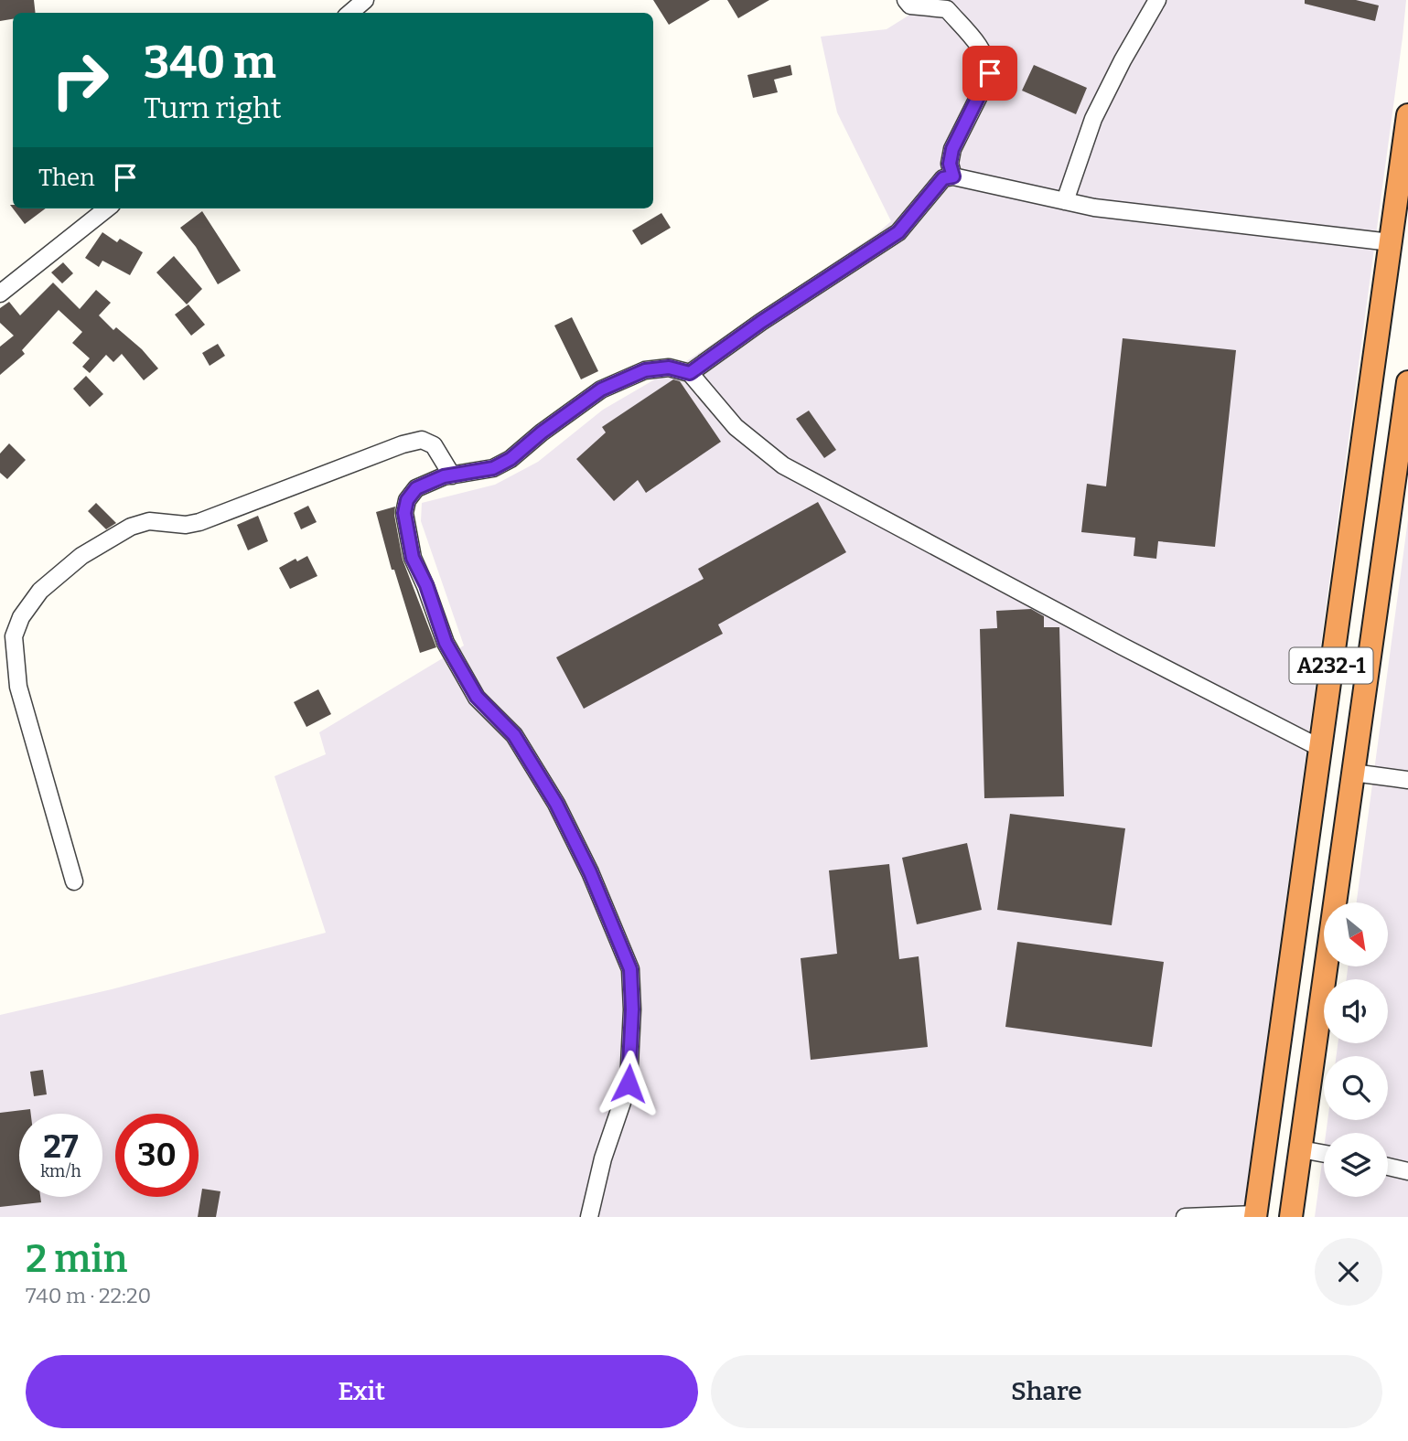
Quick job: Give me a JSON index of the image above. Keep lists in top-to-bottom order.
{
  "streets": {
    "highway": ["A232-1"]
  },
  "north": "bottom right",
  "page": {
    "turn": ["340 m", "Turn right"],
    "then": "Then",
    "speed": "27 km/h",
    "limit": "30",
    "heading": ["2 min", "740 m · 22:20"],
    "buttons": ["Exit", "Share"]
  }
}
